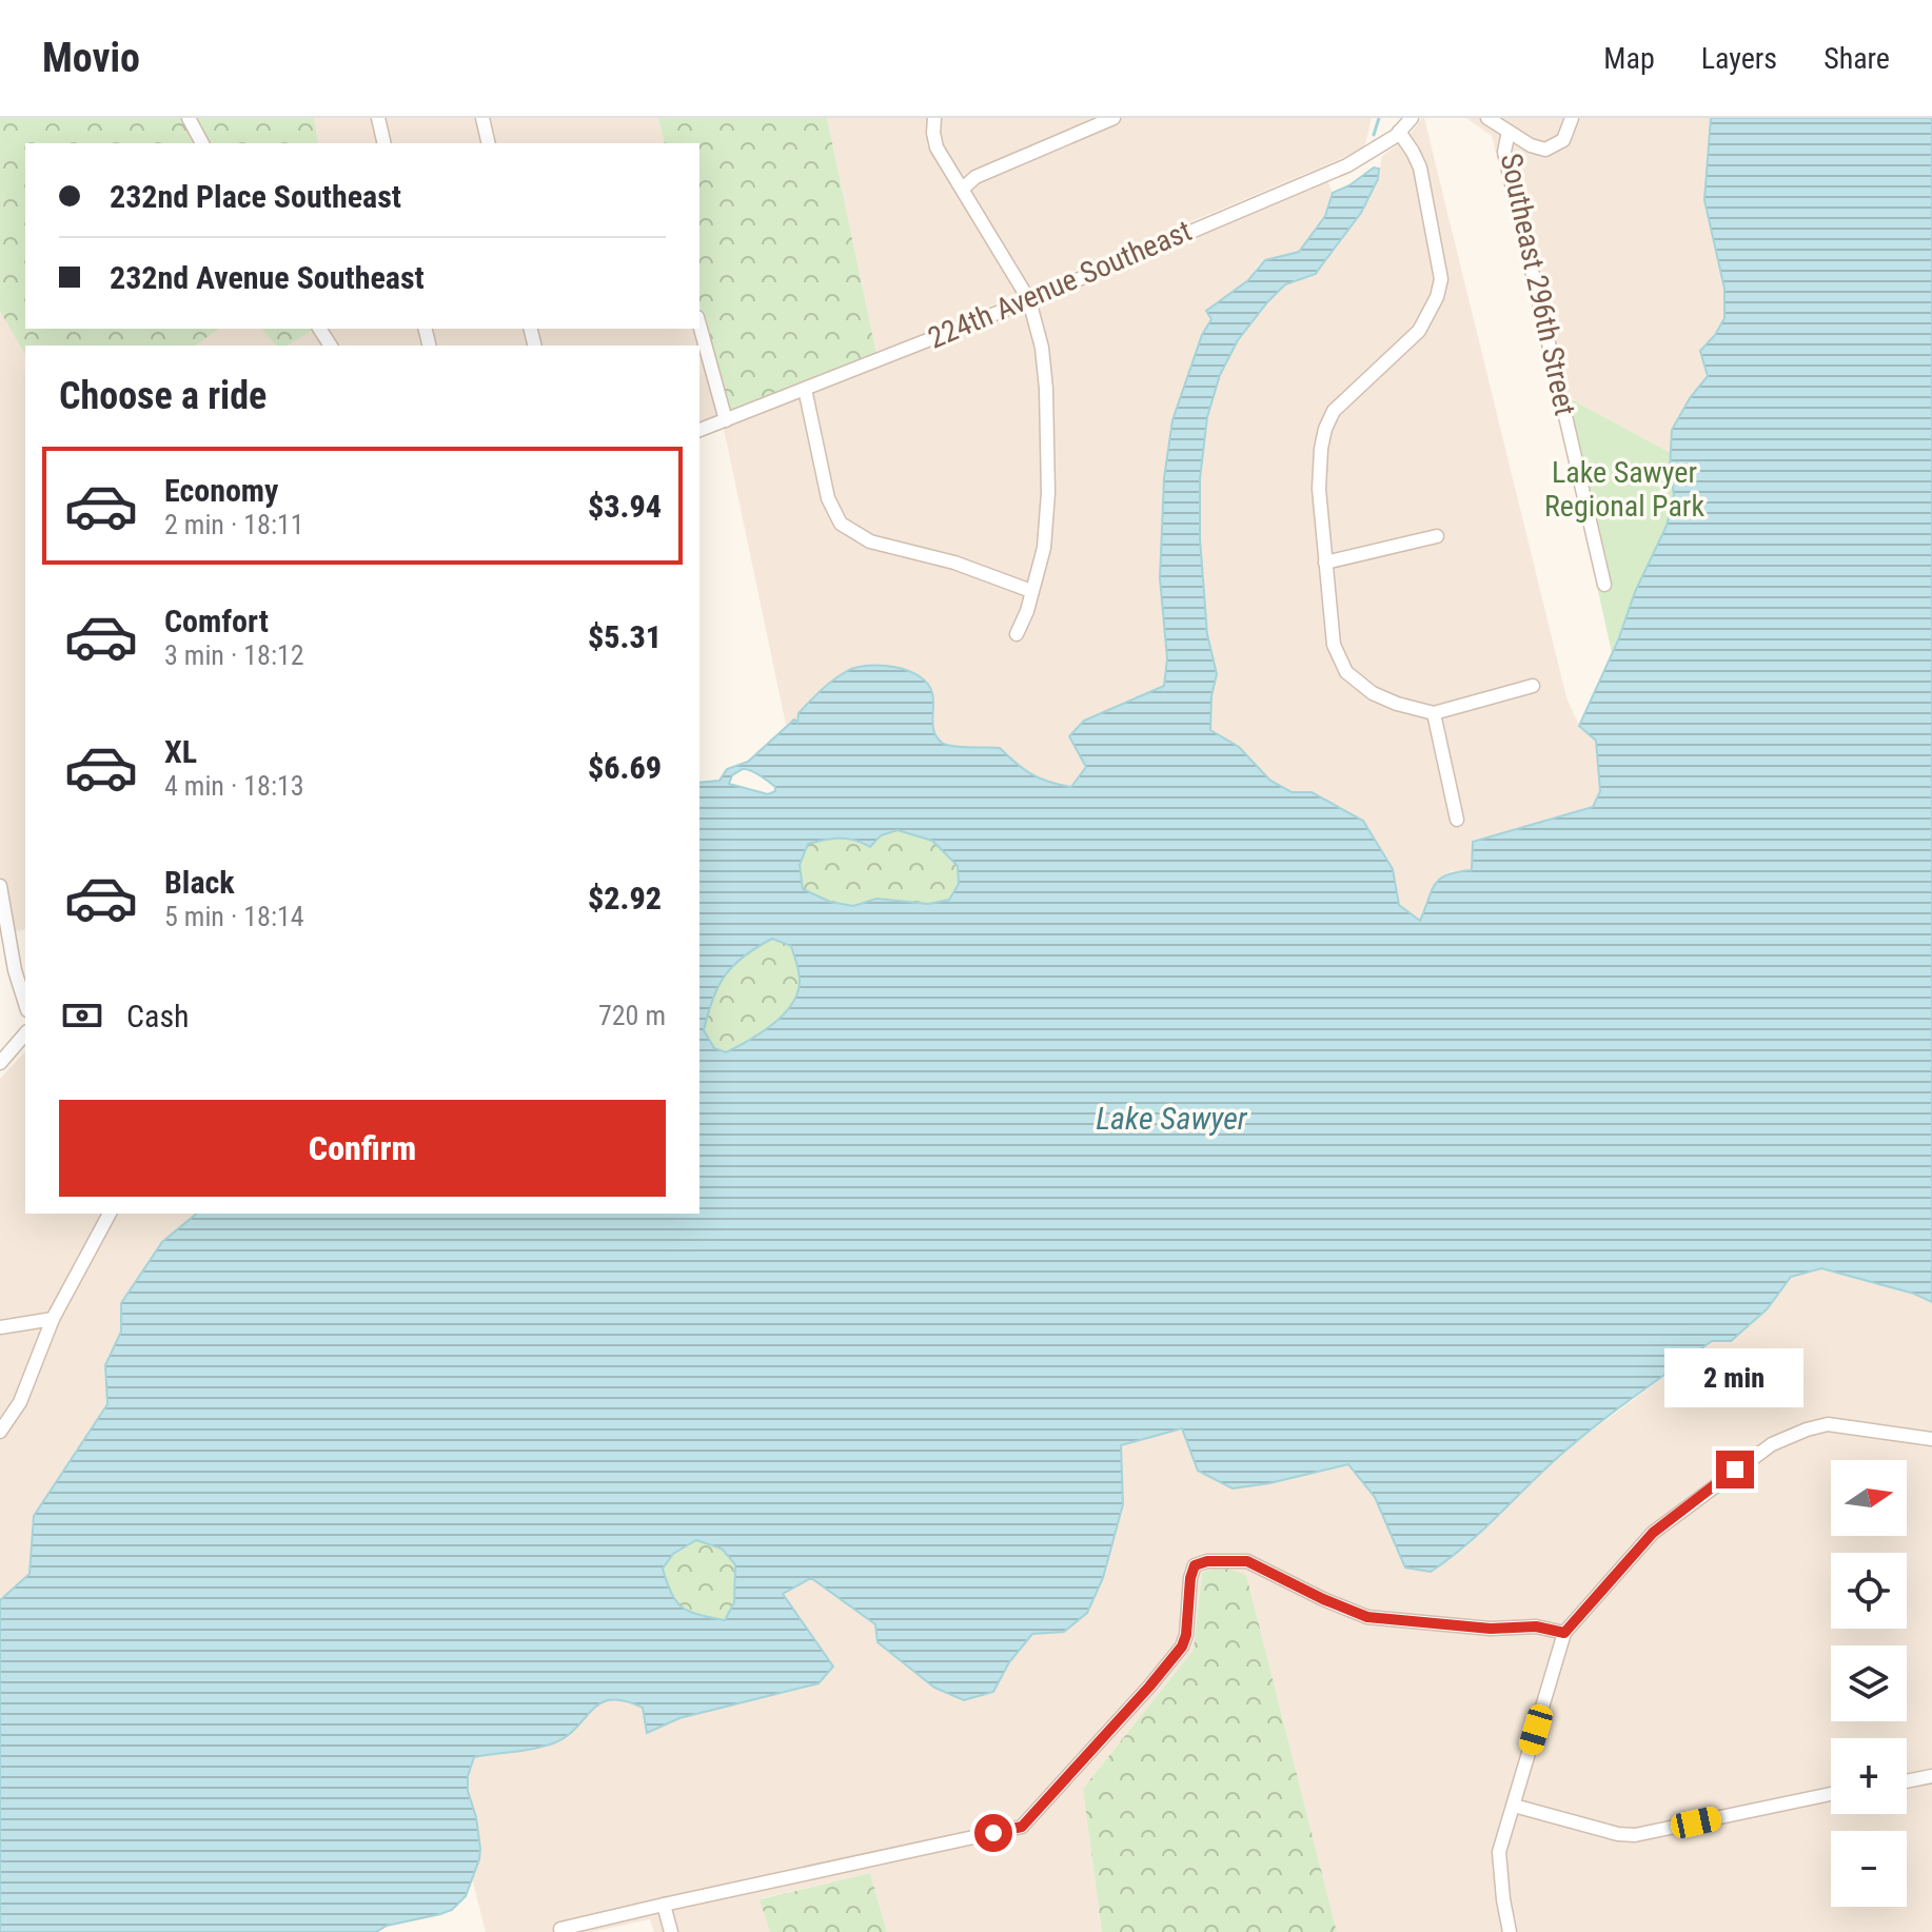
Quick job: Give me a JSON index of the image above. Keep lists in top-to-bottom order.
{
  "streets": {
    "street": ["224th Avenue Southeast", "Southeast 296th Street"]
  },
  "water": ["Lake Sawyer"],
  "parks": ["Lake Sawyer Regional Park"],
  "north": "right",
  "page": {
    "header": "Movio",
    "nav": ["Map", "Layers", "Share"],
    "banner": ["232nd Place Southeast", "232nd Avenue Southeast"],
    "heading": "Choose a ride",
    "list": [
      {
        "name": "Economy",
        "note": "2 min · 18:11",
        "value": "$3.94"
      },
      {
        "name": "Comfort",
        "note": "3 min · 18:12",
        "value": "$5.31"
      },
      {
        "name": "XL",
        "note": "4 min · 18:13",
        "value": "$6.69"
      },
      {
        "name": "Black",
        "note": "5 min · 18:14",
        "value": "$2.92"
      }
    ],
    "pay": ["Cash", "720 m"],
    "buttons": "Confirm",
    "bubble": "2 min",
    "map_buttons": ["+", "−"]
  }
}
